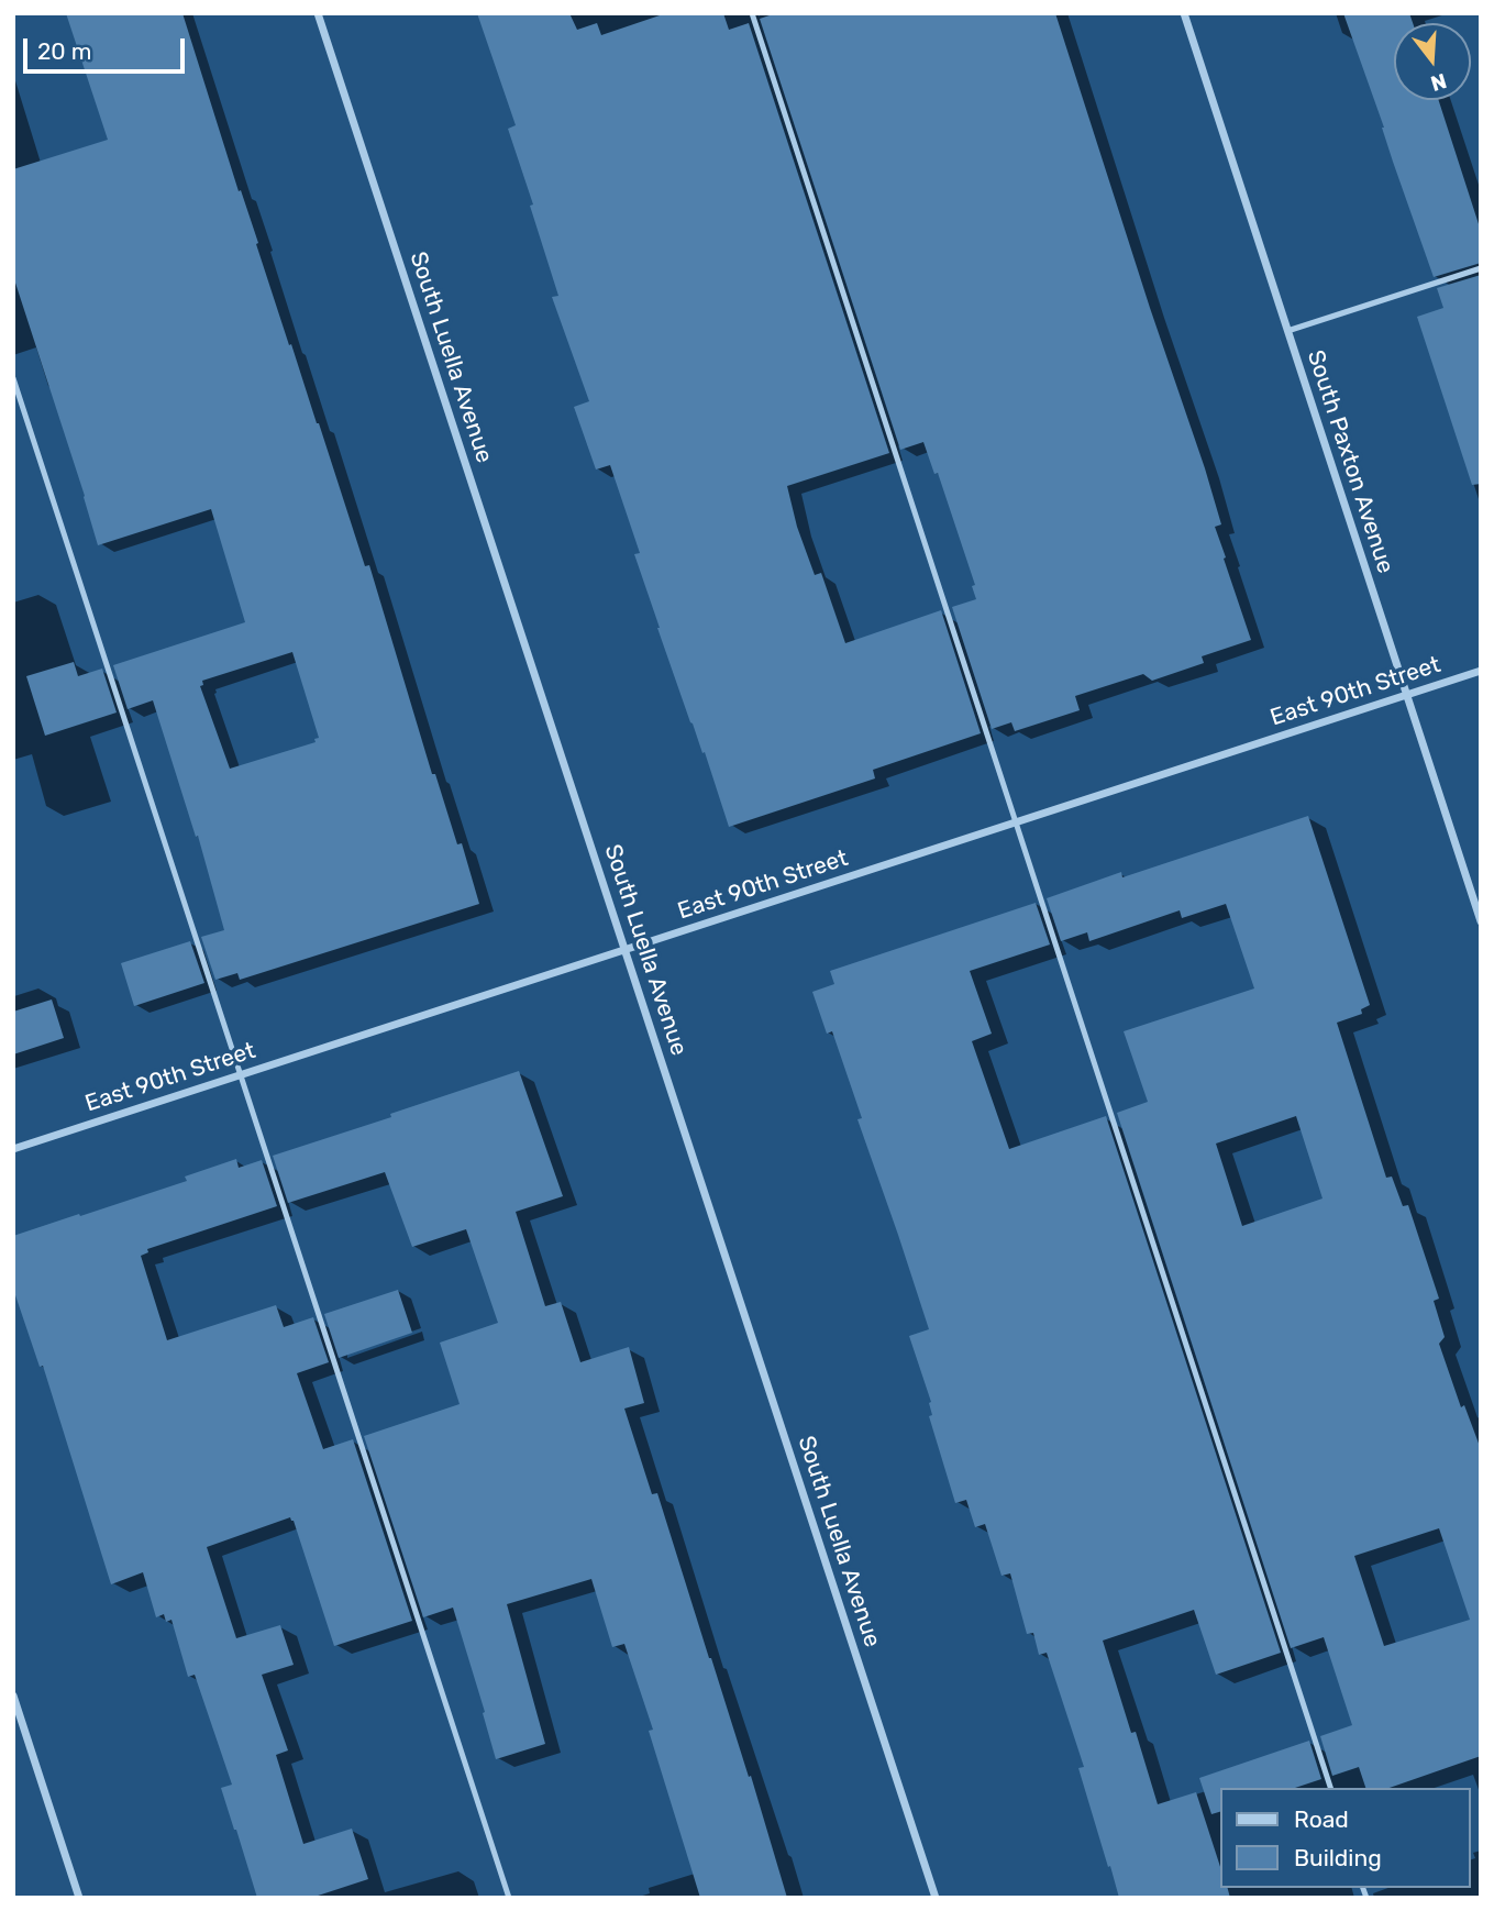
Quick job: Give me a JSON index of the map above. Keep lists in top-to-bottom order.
{
  "streets": {
    "street": ["South Luella Avenue", "South Paxton Avenue", "East 90th Street"]
  },
  "crossings": [
    ["South Luella Avenue", "East 90th Street"],
    ["South Paxton Avenue", "East 90th Street"]
  ],
  "legend": ["Road", "Building"],
  "scale_bar": "20 m",
  "north": "bottom"
}
